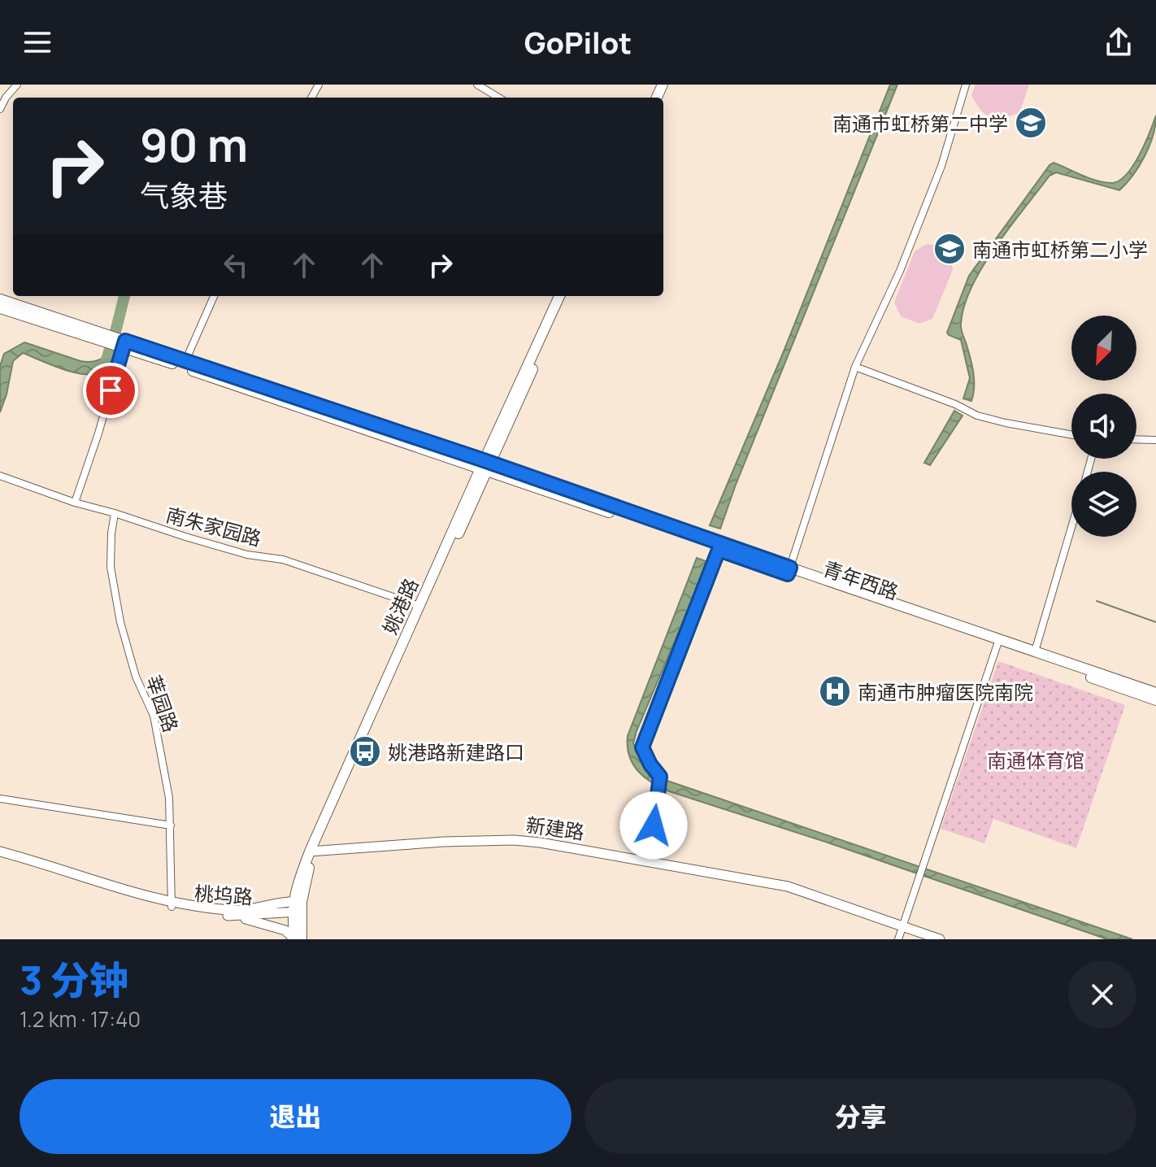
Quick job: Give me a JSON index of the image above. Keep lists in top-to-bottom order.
{
  "streets": {
    "main road": ["青年西路", "姚港路"],
    "street": [
      "南朱家园路",
      "莘园路",
      "新建路",
      "桃坞路"
    ]
  },
  "crossings": [
    ["南朱家园路", "姚港路"],
    ["南朱家园路", "莘园路"],
    ["青年西路", "姚港路"],
    ["姚港路", "新建路"],
    ["姚港路", "桃坞路"],
    ["莘园路", "桃坞路"]
  ],
  "parks": ["南通体育馆"],
  "places": {
    "school or university": ["南通市虹桥第二中学", "南通市虹桥第二小学"],
    "hospital": ["南通市肿瘤医院南院"],
    "bus stop": ["姚港路新建路口"]
  },
  "north": "bottom left",
  "page": {
    "header": "GoPilot",
    "turn": ["90 m", "气象巷"],
    "heading": ["3 分钟", "1.2 km · 17:40"],
    "buttons": ["退出", "分享"]
  }
}
